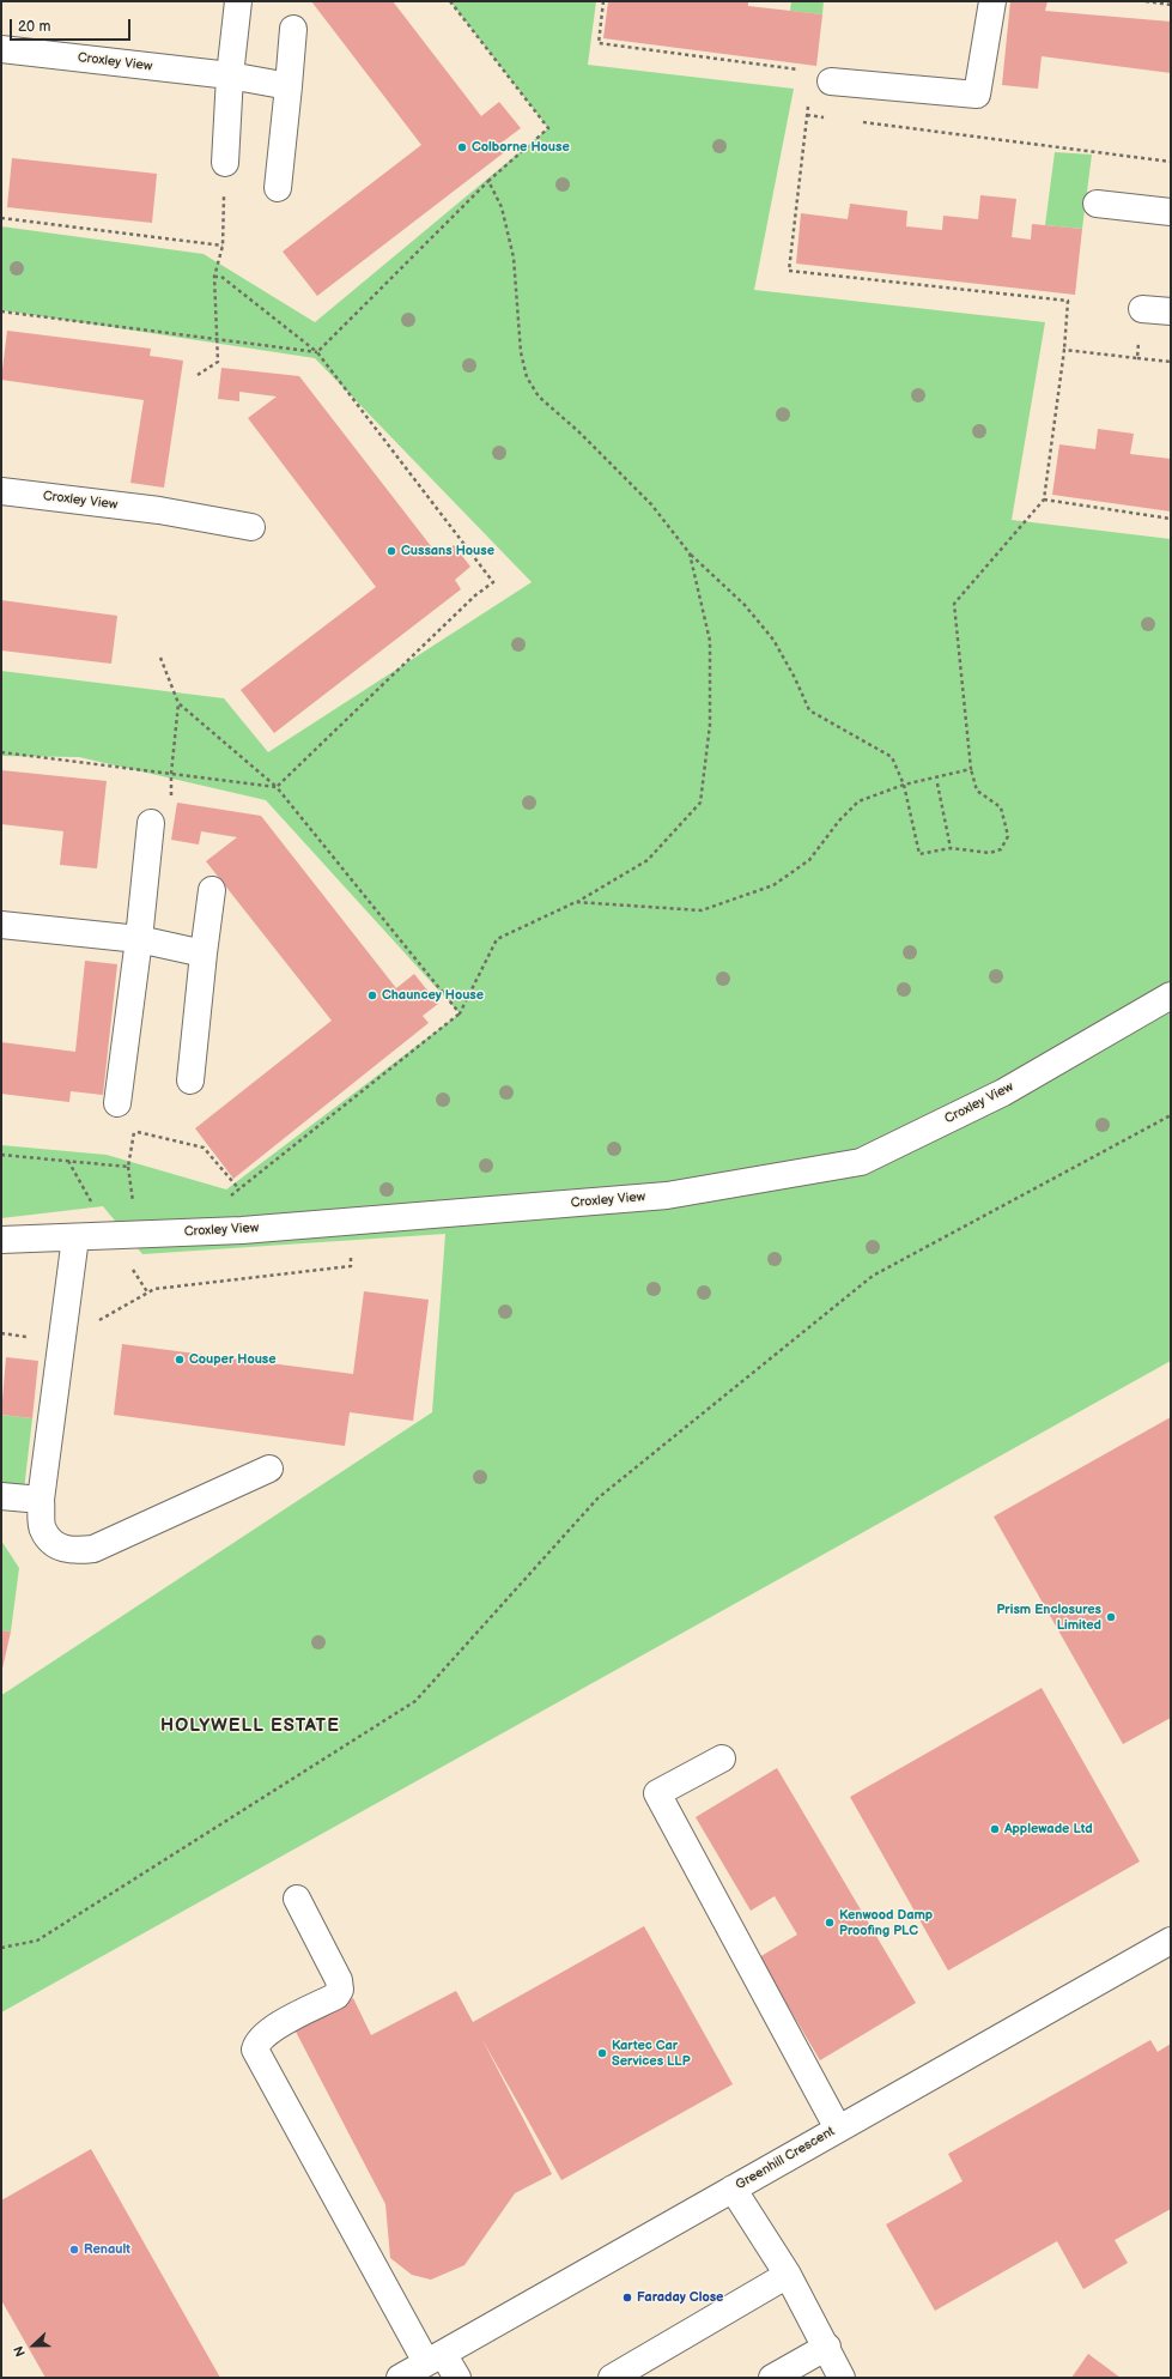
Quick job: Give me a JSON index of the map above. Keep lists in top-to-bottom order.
{
  "streets": {
    "street": ["Croxley View", "Greenhill Crescent"]
  },
  "districts": ["HOLYWELL ESTATE"],
  "places": [
    "Colborne House",
    "Cussans House",
    "Chauncey House",
    "Couper House",
    "Prism Enclosures Limited",
    "Applewade Ltd",
    "Kenwood Damp Proofing PLC",
    "Kartec Car Services LLP",
    "Renault",
    "Faraday Close"
  ],
  "scale_bar": "20 m",
  "north": "left"
}
